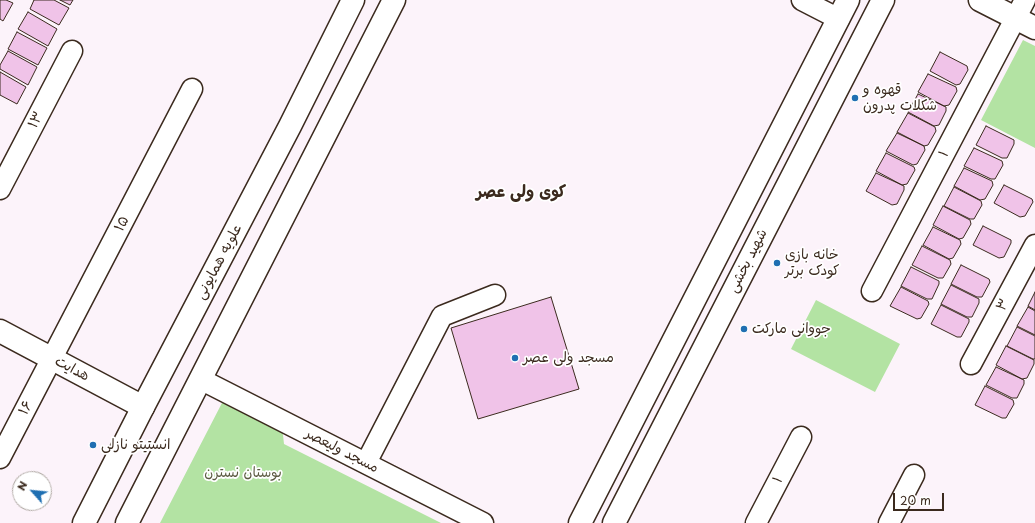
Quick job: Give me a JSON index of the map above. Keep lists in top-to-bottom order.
{
  "streets": {
    "street": [
      "۱۳",
      "۱",
      "۱۵",
      "شهید بخشی",
      "علویه همایونی",
      "۳",
      "هدایت",
      "۱۶",
      "مسجد ولیعصر"
    ]
  },
  "crossings": [
    ["۱۵", "هدایت"],
    ["۱۵", "۱۶"],
    ["علویه همایونی", "هدایت"],
    ["هدایت", "۱۶"]
  ],
  "districts": ["کوی ولی عصر"],
  "parks": ["بوستان نسترن"],
  "places": [
    "قهوه ‌و شکلات پدرون",
    "خانه بازی کودک برتر",
    "جووانی مارکت",
    "مسجد ولی عصر",
    "انستیتو نازلی"
  ],
  "scale_bar": "20 m",
  "north": "top left"
}
